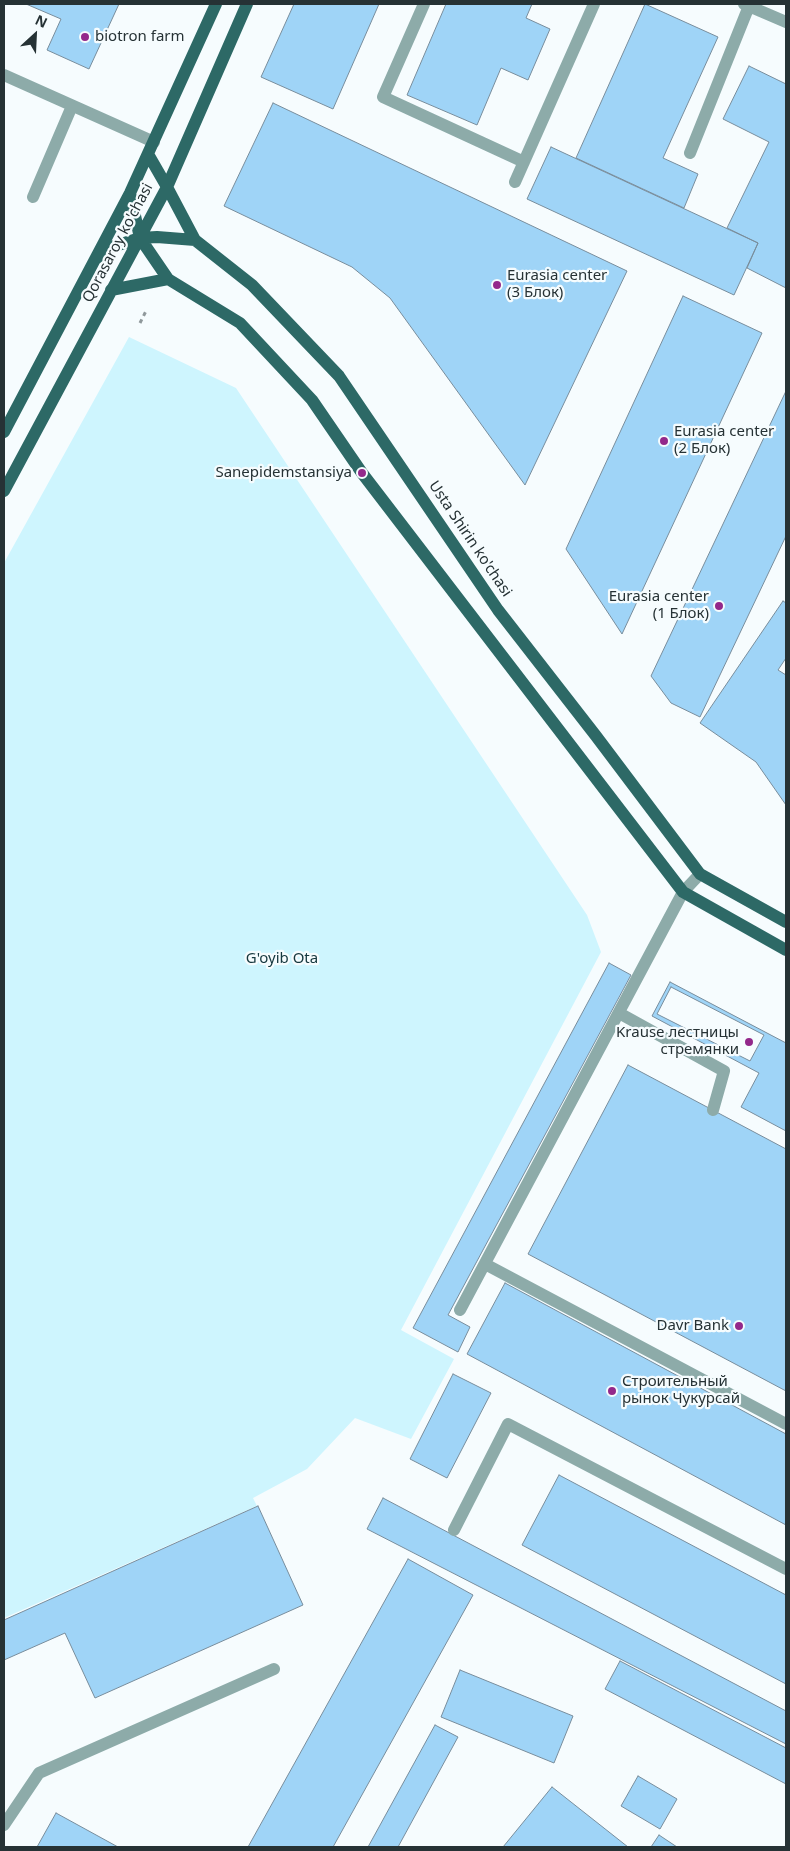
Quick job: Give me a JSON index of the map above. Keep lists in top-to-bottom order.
{
  "streets": {
    "main road": ["Qorasaroy ko'chasi", "Usta Shirin ko'chasi"]
  },
  "crossings": [
    ["Qorasaroy ko'chasi", "Usta Shirin ko'chasi"]
  ],
  "parks": ["G'oyib Ota"],
  "places": [
    "biotron farm",
    "Eurasia center (3 Блок)",
    "Eurasia center (2 Блок)",
    "Sanepidemstansiya",
    "Eurasia center (1 Блок)",
    "Krause лестницы стремянки",
    "Davr Bank",
    "Строительный рынок Чукурсай"
  ],
  "north": "top right"
}
